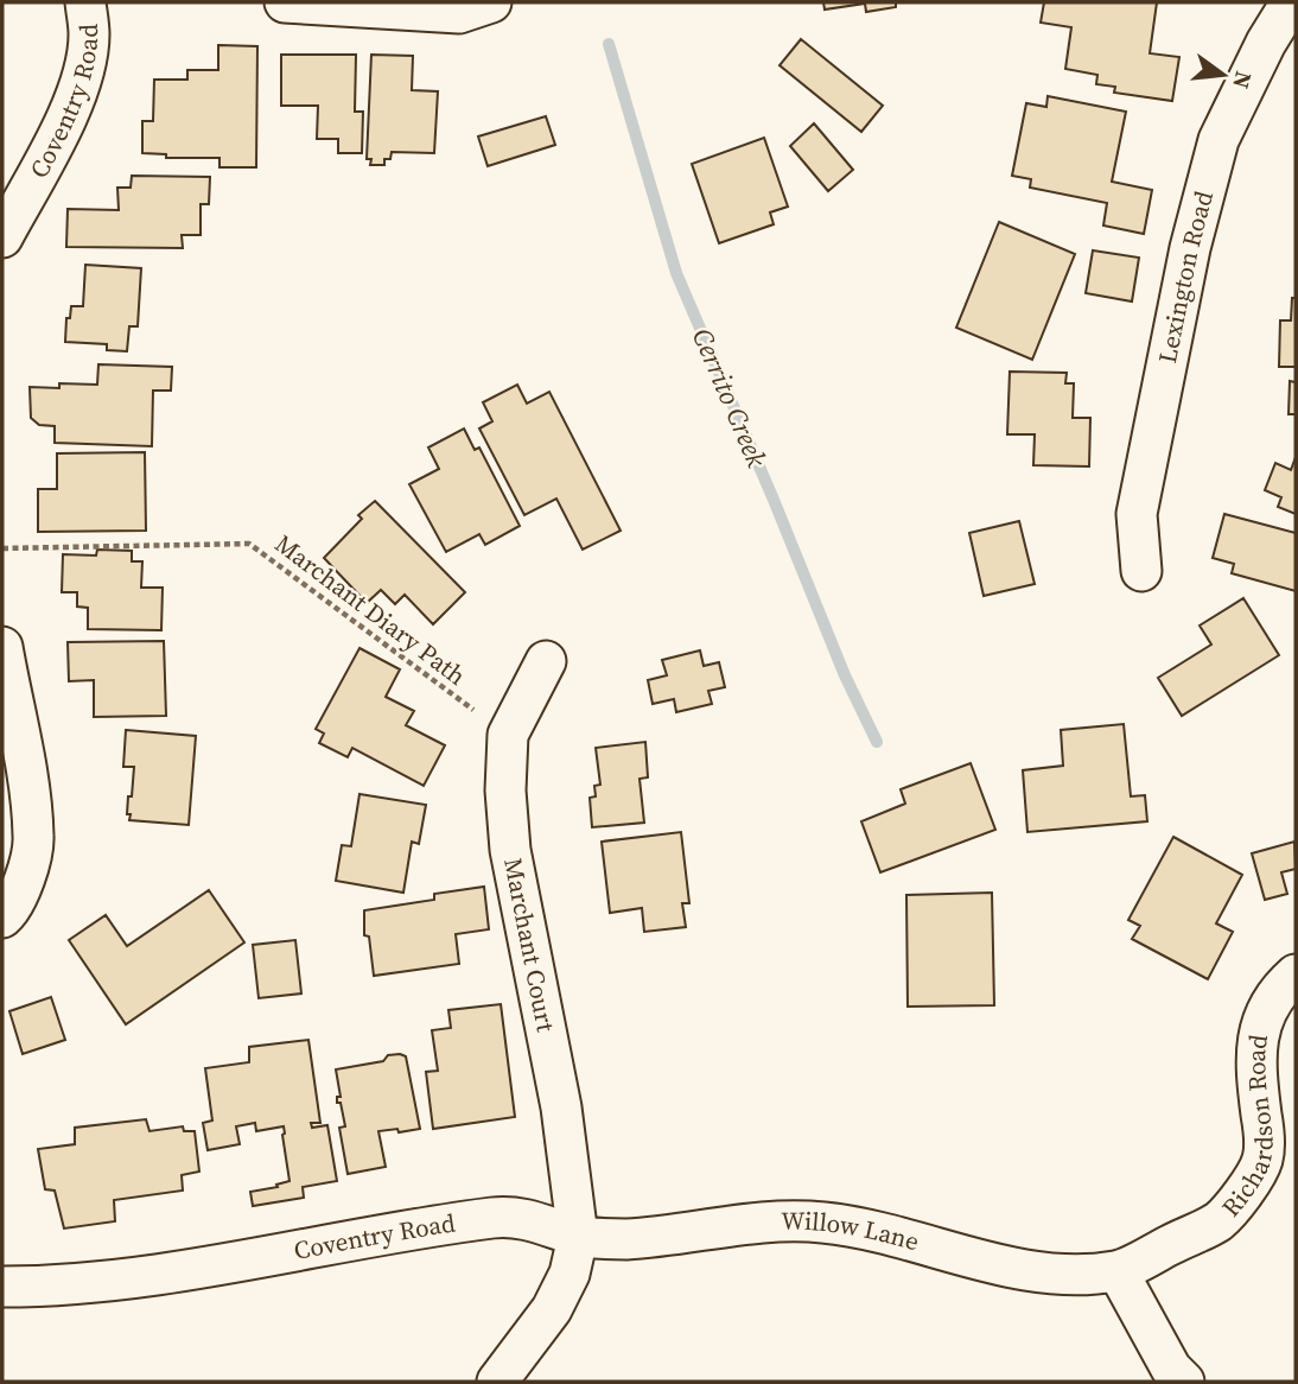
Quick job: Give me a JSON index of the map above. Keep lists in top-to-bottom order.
{
  "streets": {
    "street": [
      "Coventry Road",
      "Lexington Road",
      "Marchant Court",
      "Richardson Road",
      "Willow Lane"
    ],
    "path": ["Marchant Diary Path"]
  },
  "crossings": [
    ["Coventry Road", "Marchant Court"],
    ["Coventry Road", "Willow Lane"],
    ["Marchant Diary Path", "Marchant Court"],
    ["Marchant Court", "Willow Lane"],
    ["Richardson Road", "Willow Lane"]
  ],
  "water": ["Cerrito Creek"],
  "north": "right"
}
